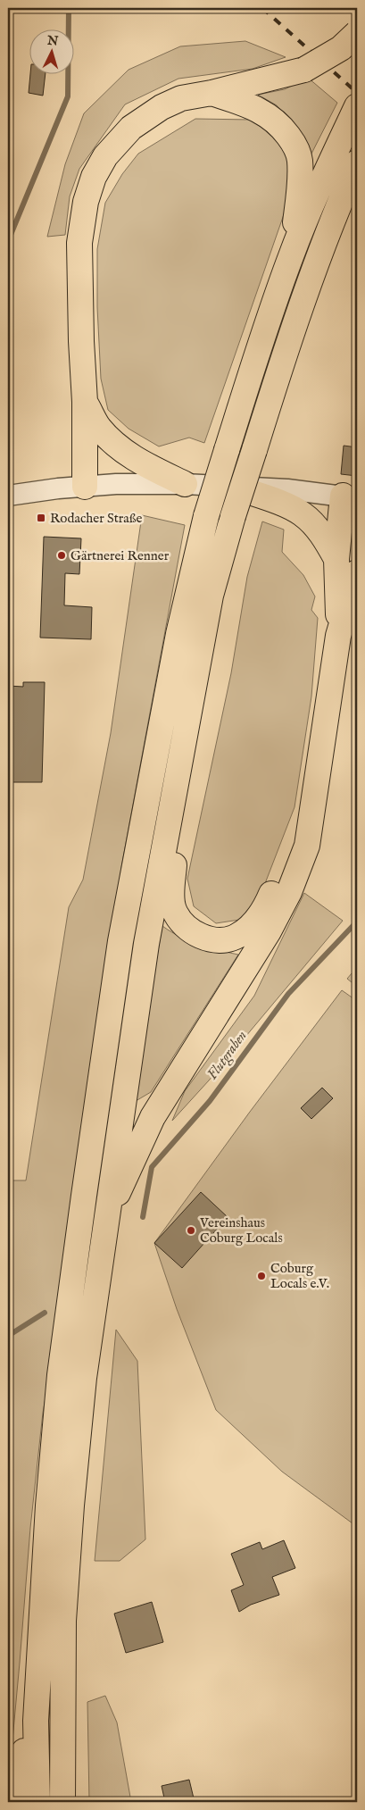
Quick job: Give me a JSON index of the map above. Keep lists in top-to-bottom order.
{
  "water": ["Flutgraben"],
  "places": {
    "transit": ["Rodacher Straße"],
    "other": ["Gärtnerei Renner", "Vereinshaus Coburg Locals", "Coburg Locals e.V."]
  },
  "north": "top"
}
